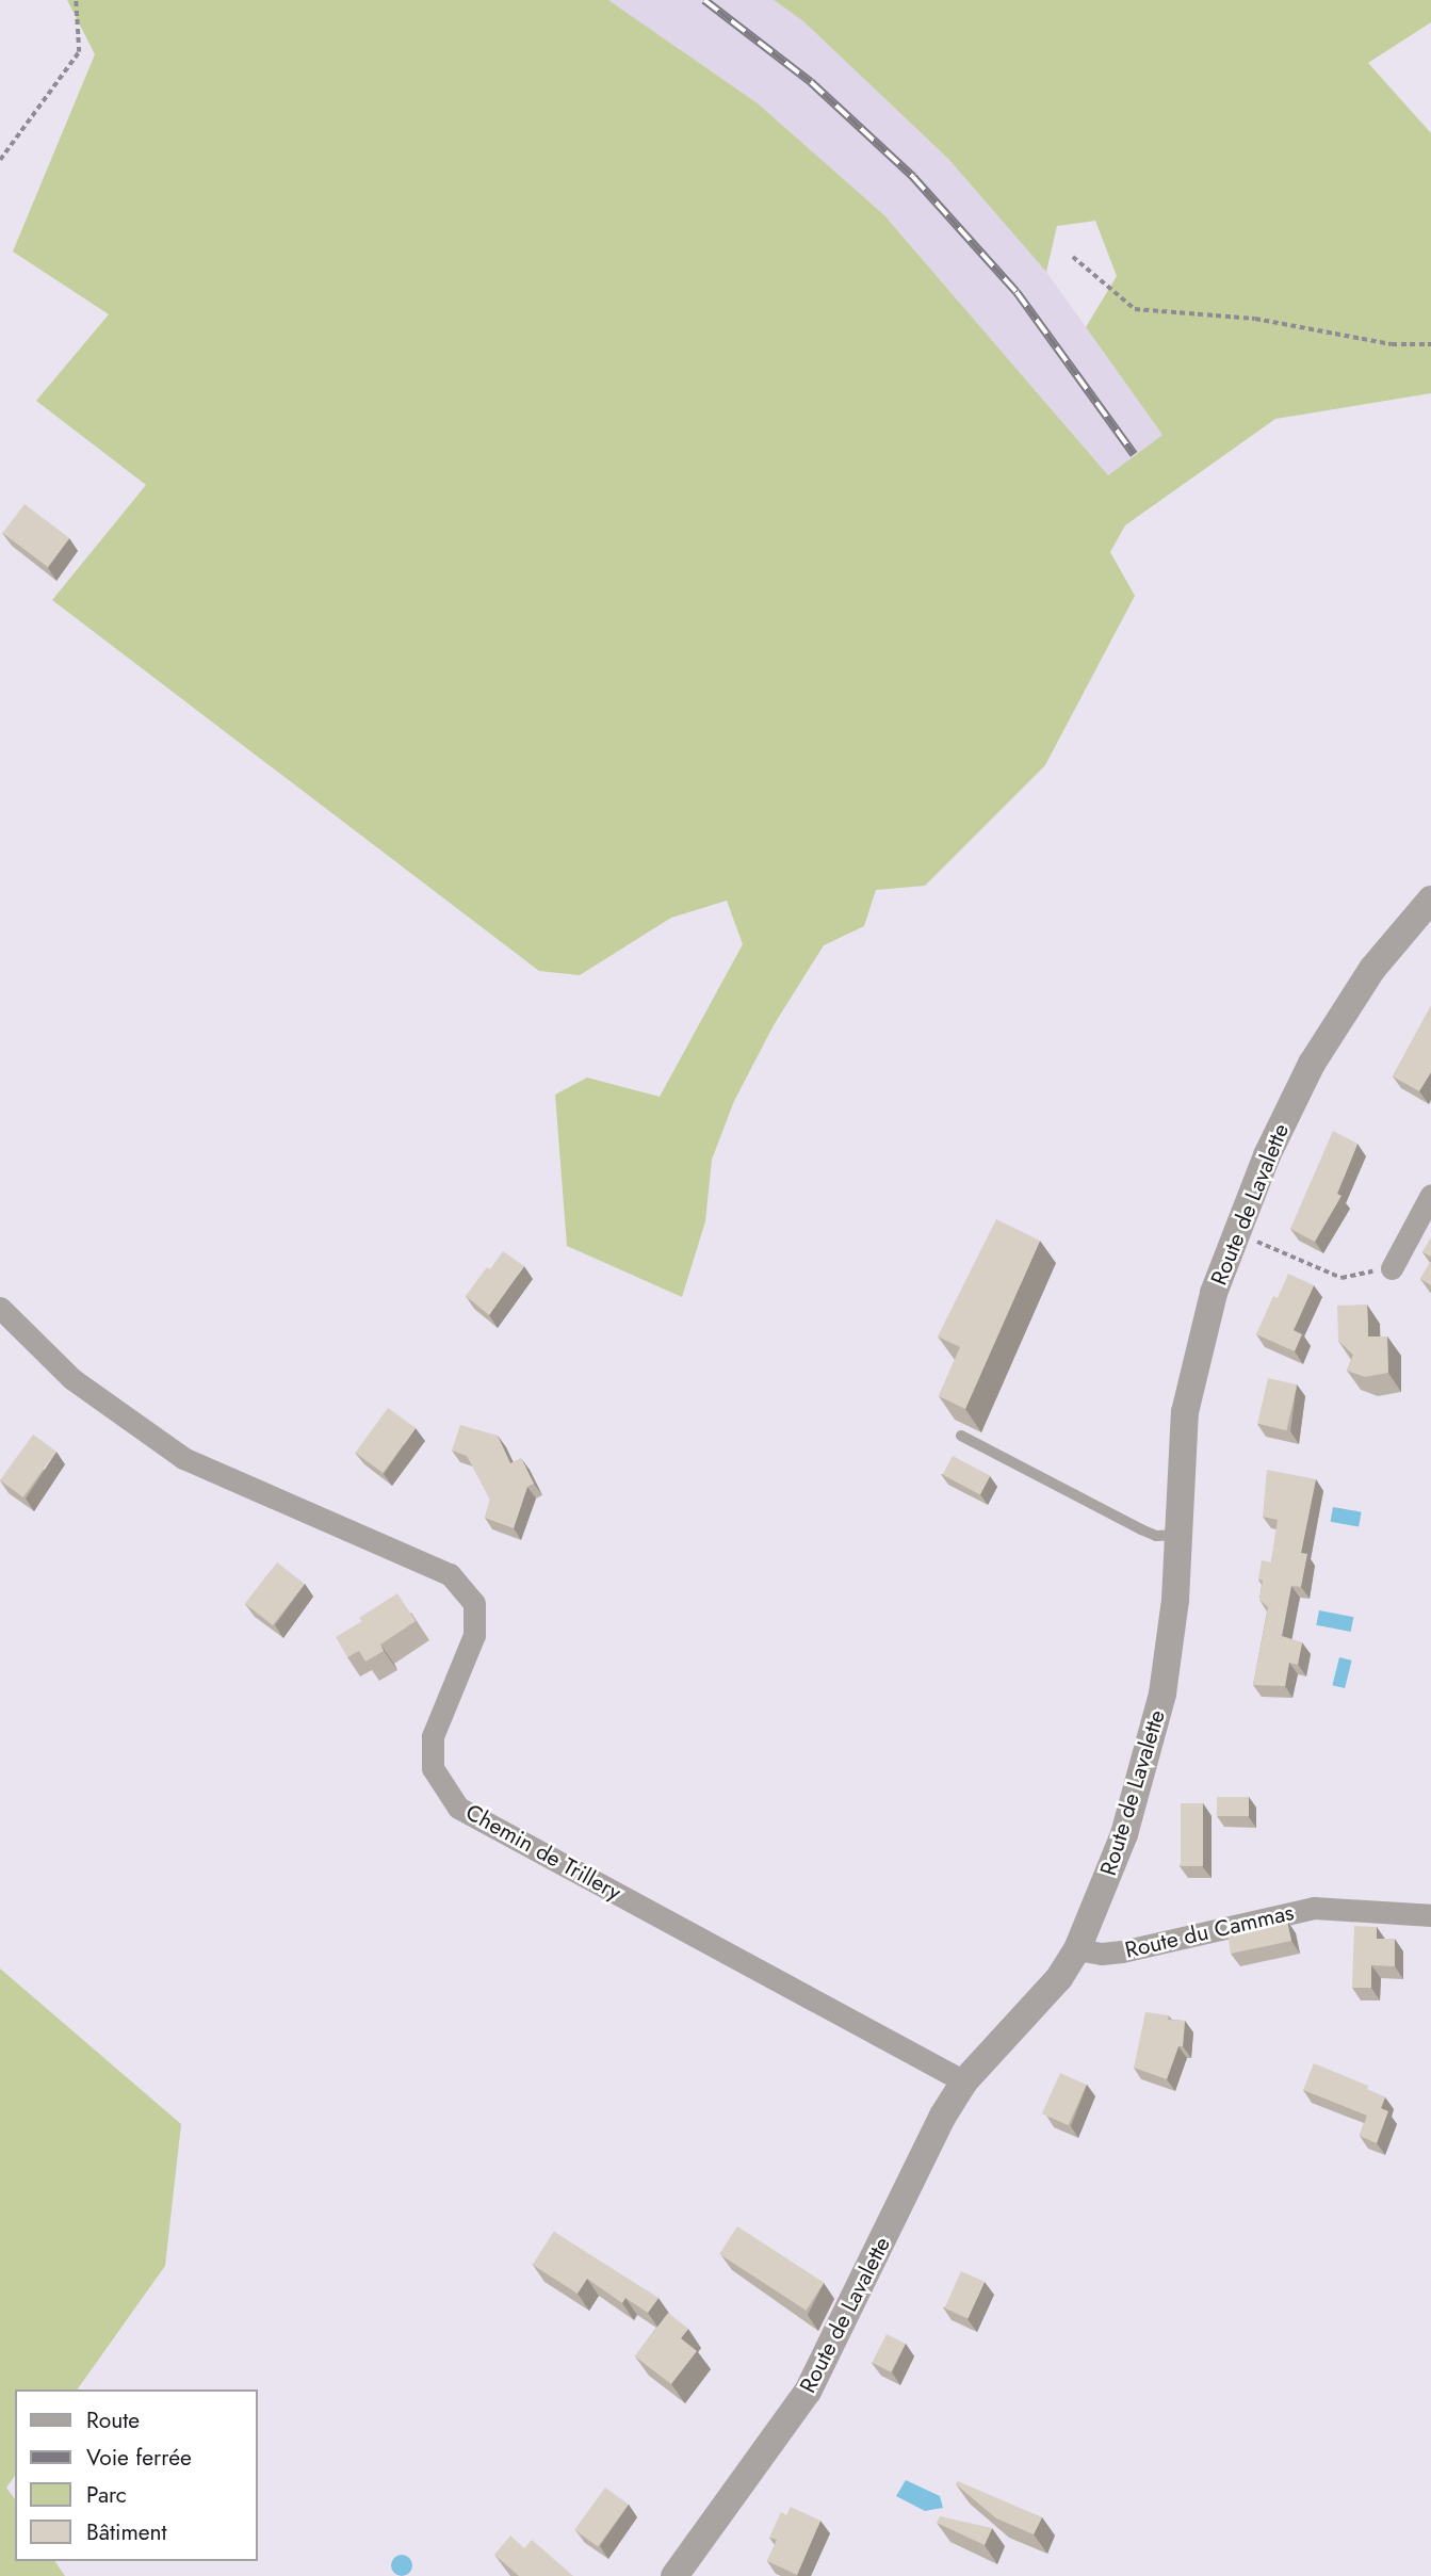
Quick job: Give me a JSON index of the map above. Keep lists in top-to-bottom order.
{
  "streets": {
    "street": ["Route de Lavalette", "Chemin de Trillery", "Route du Cammas"]
  },
  "crossings": [
    ["Route de Lavalette", "Chemin de Trillery"],
    ["Route de Lavalette", "Route du Cammas"]
  ],
  "legend": [
    "Route",
    "Voie ferrée",
    "Parc",
    "Bâtiment"
  ]
}
